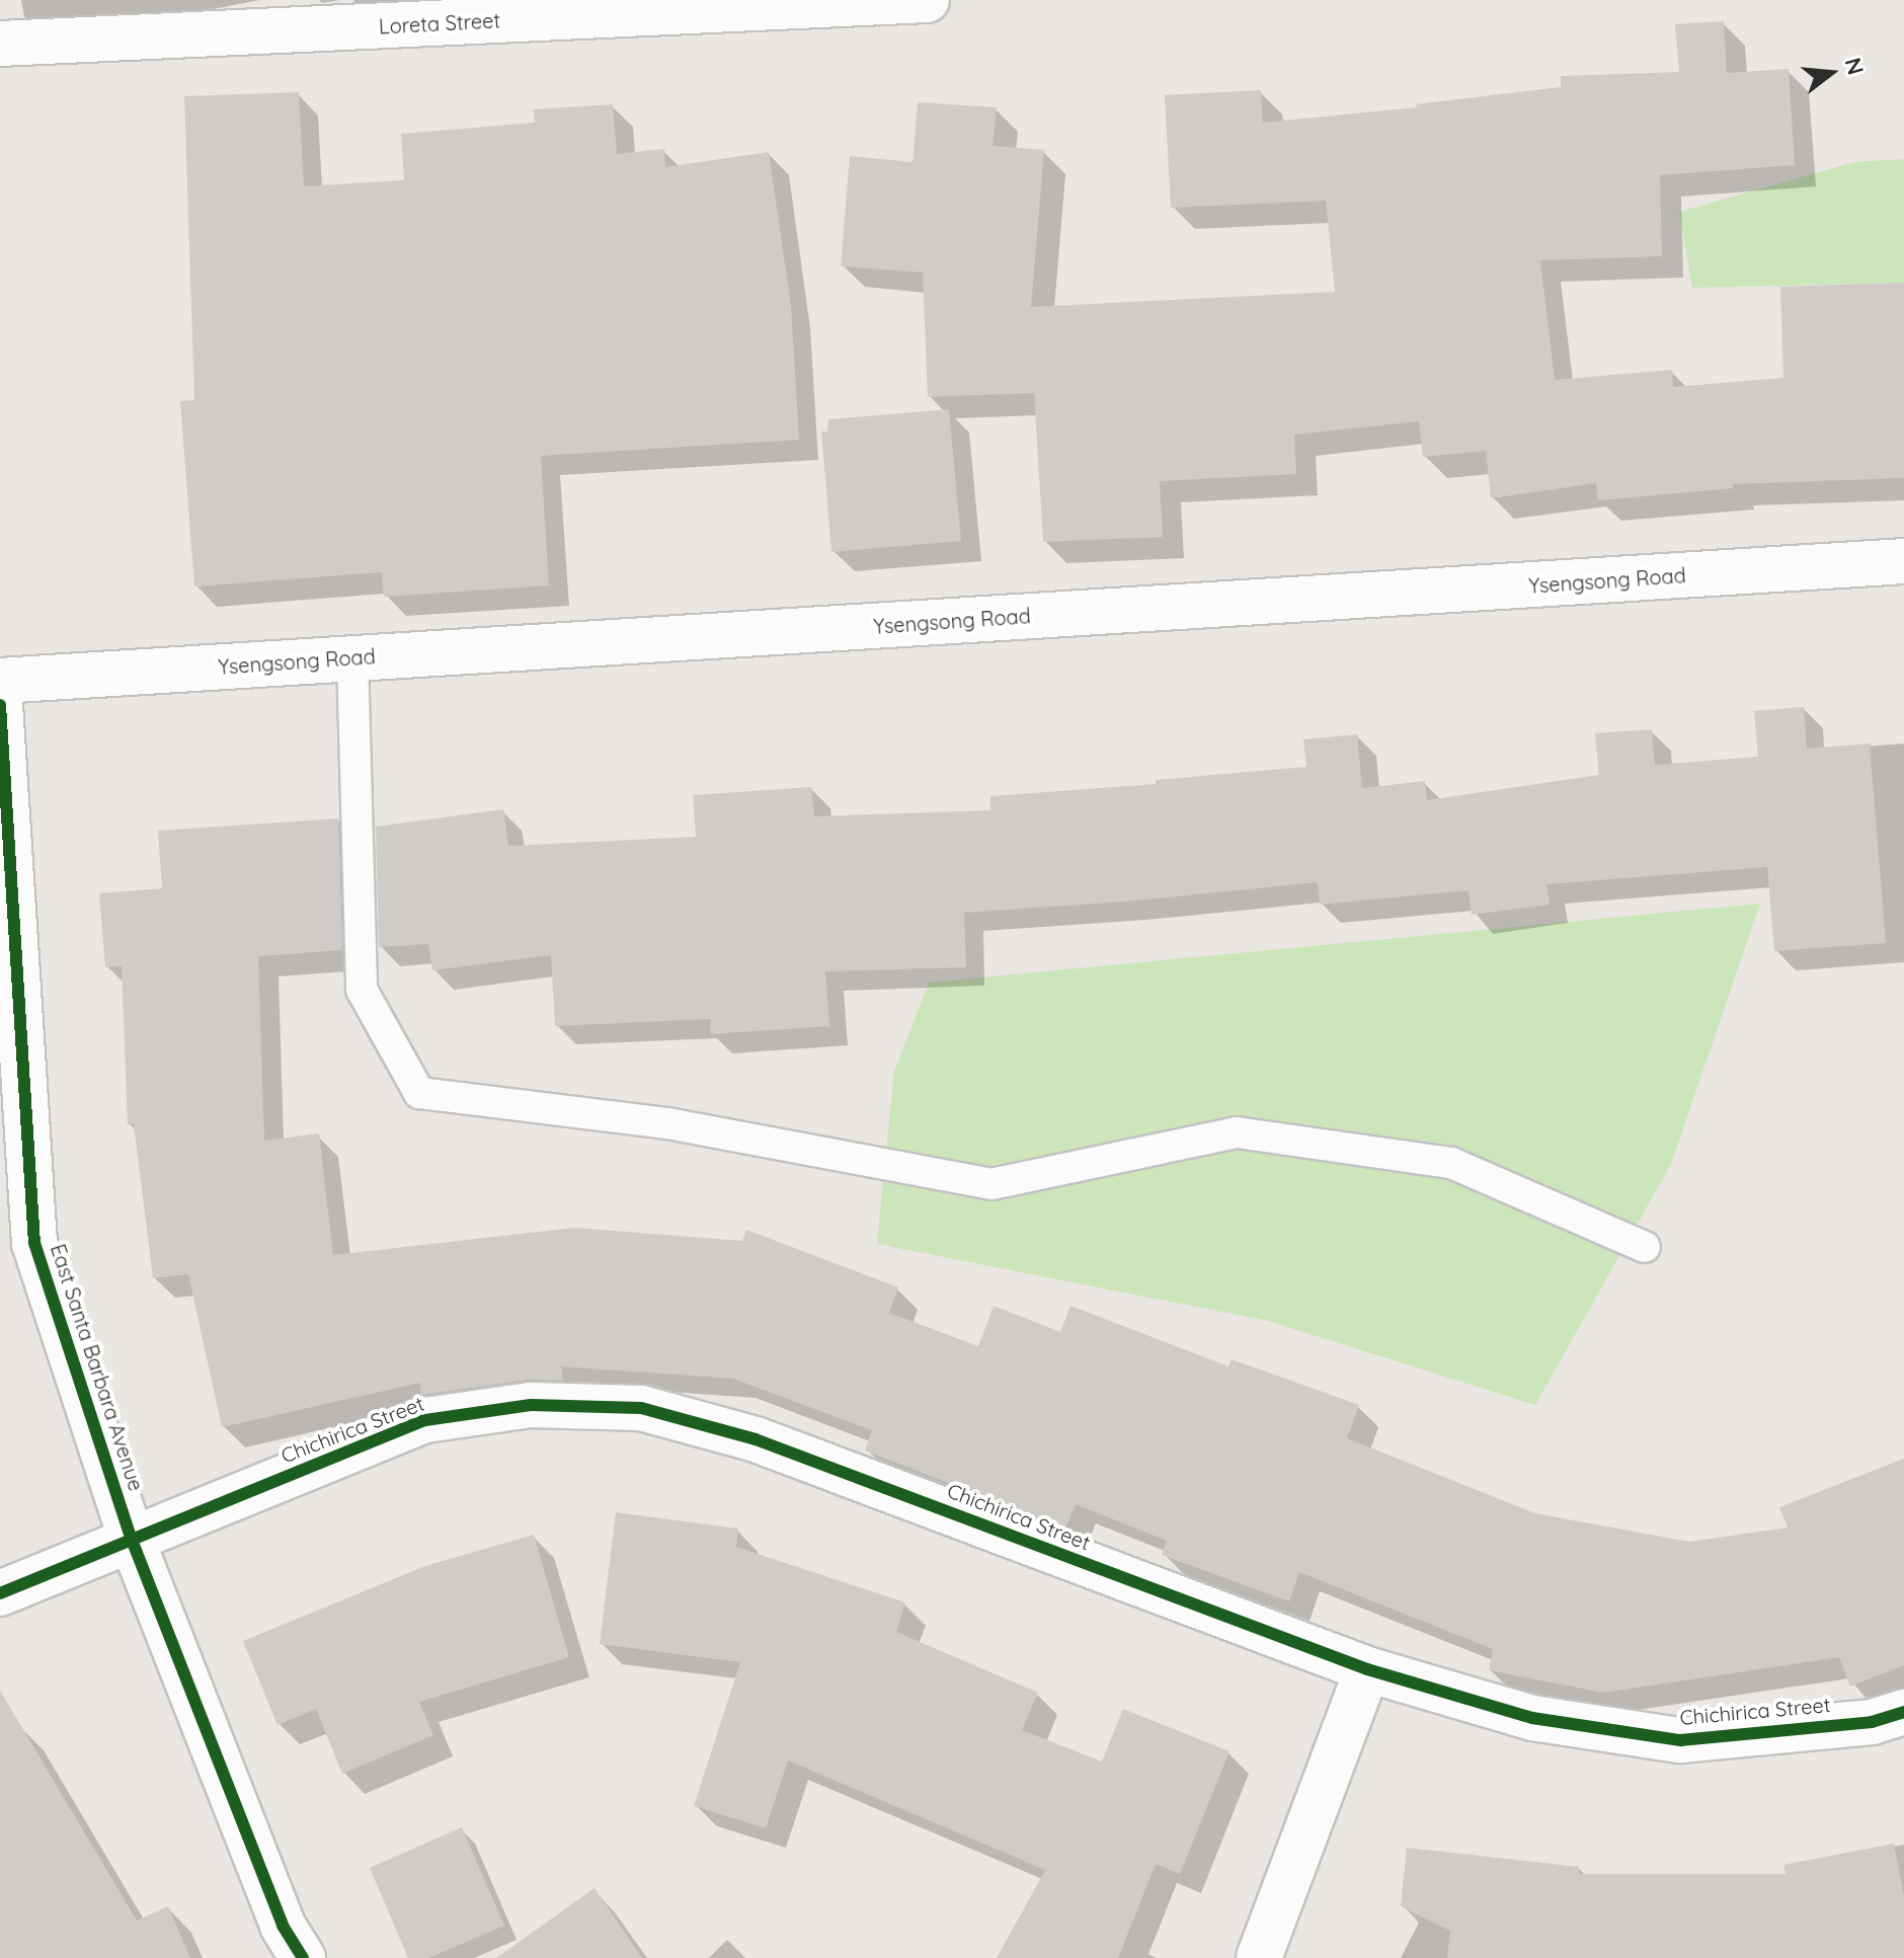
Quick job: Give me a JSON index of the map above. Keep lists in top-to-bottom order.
{
  "streets": {
    "street": [
      "Loreta Street",
      "Ysengsong Road",
      "East Santa Barbara Avenue",
      "Chichirica Street"
    ]
  },
  "crossings": [
    ["East Santa Barbara Avenue", "Chichirica Street"]
  ],
  "north": "right"
}
